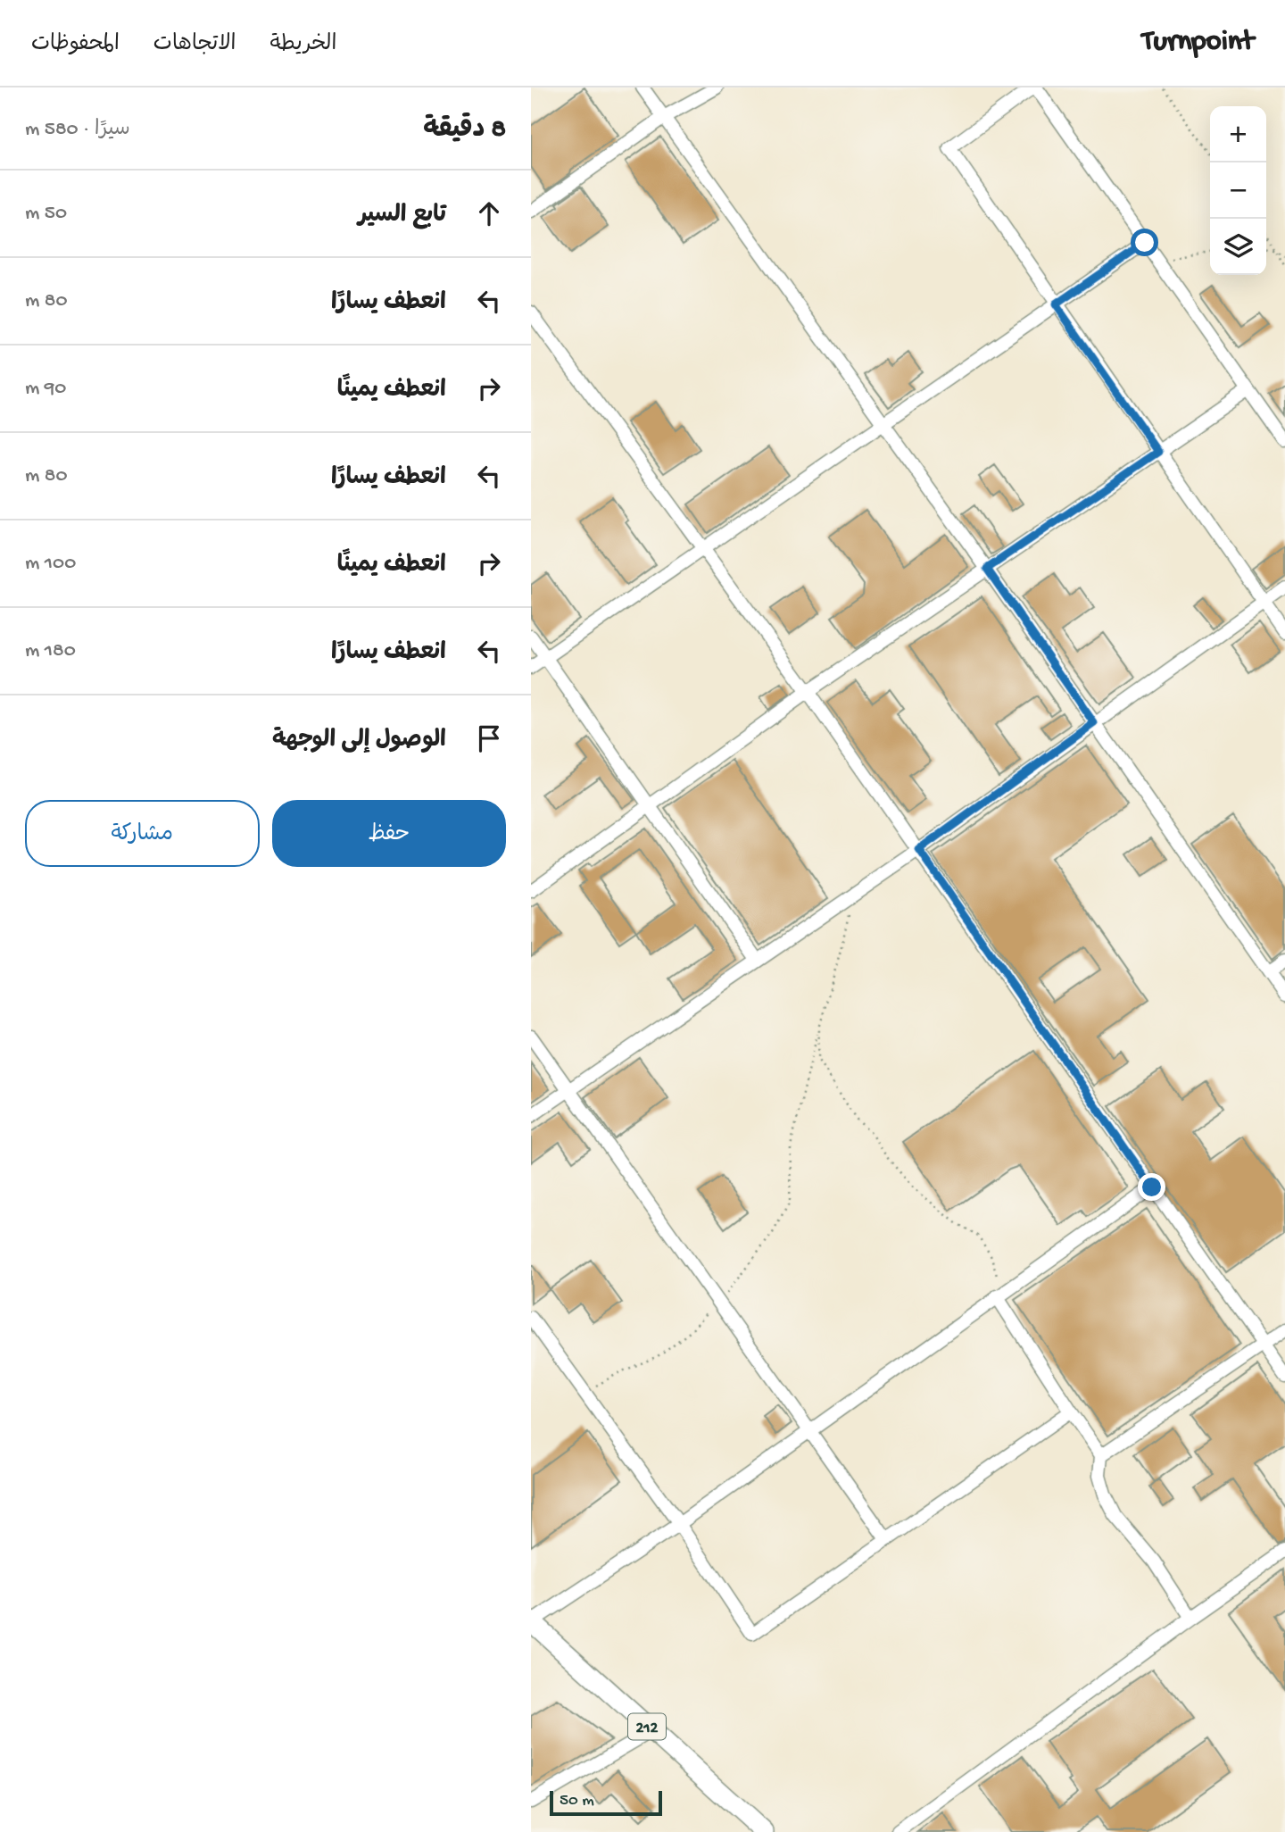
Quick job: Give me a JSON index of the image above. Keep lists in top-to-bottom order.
{
  "streets": {
    "main road": ["212"]
  },
  "scale_bar": "50 m",
  "page": {
    "header": "Turnpoint",
    "nav": ["الخريطة", "الاتجاهات", "المحفوظات"],
    "heading": ["8 دقيقة", "سيرًا · 580 m"],
    "map_buttons": ["+", "−"],
    "list": [
      ["تابع السير", "50 m"],
      ["انعطف يسارًا", "80 m"],
      ["انعطف يمينًا", "90 m"],
      ["انعطف يسارًا", "80 m"],
      ["انعطف يمينًا", "100 m"],
      ["انعطف يسارًا", "180 m"],
      "الوصول إلى الوجهة"
    ],
    "buttons": ["حفظ", "مشاركة"],
    "scale": "50 m"
  }
}
